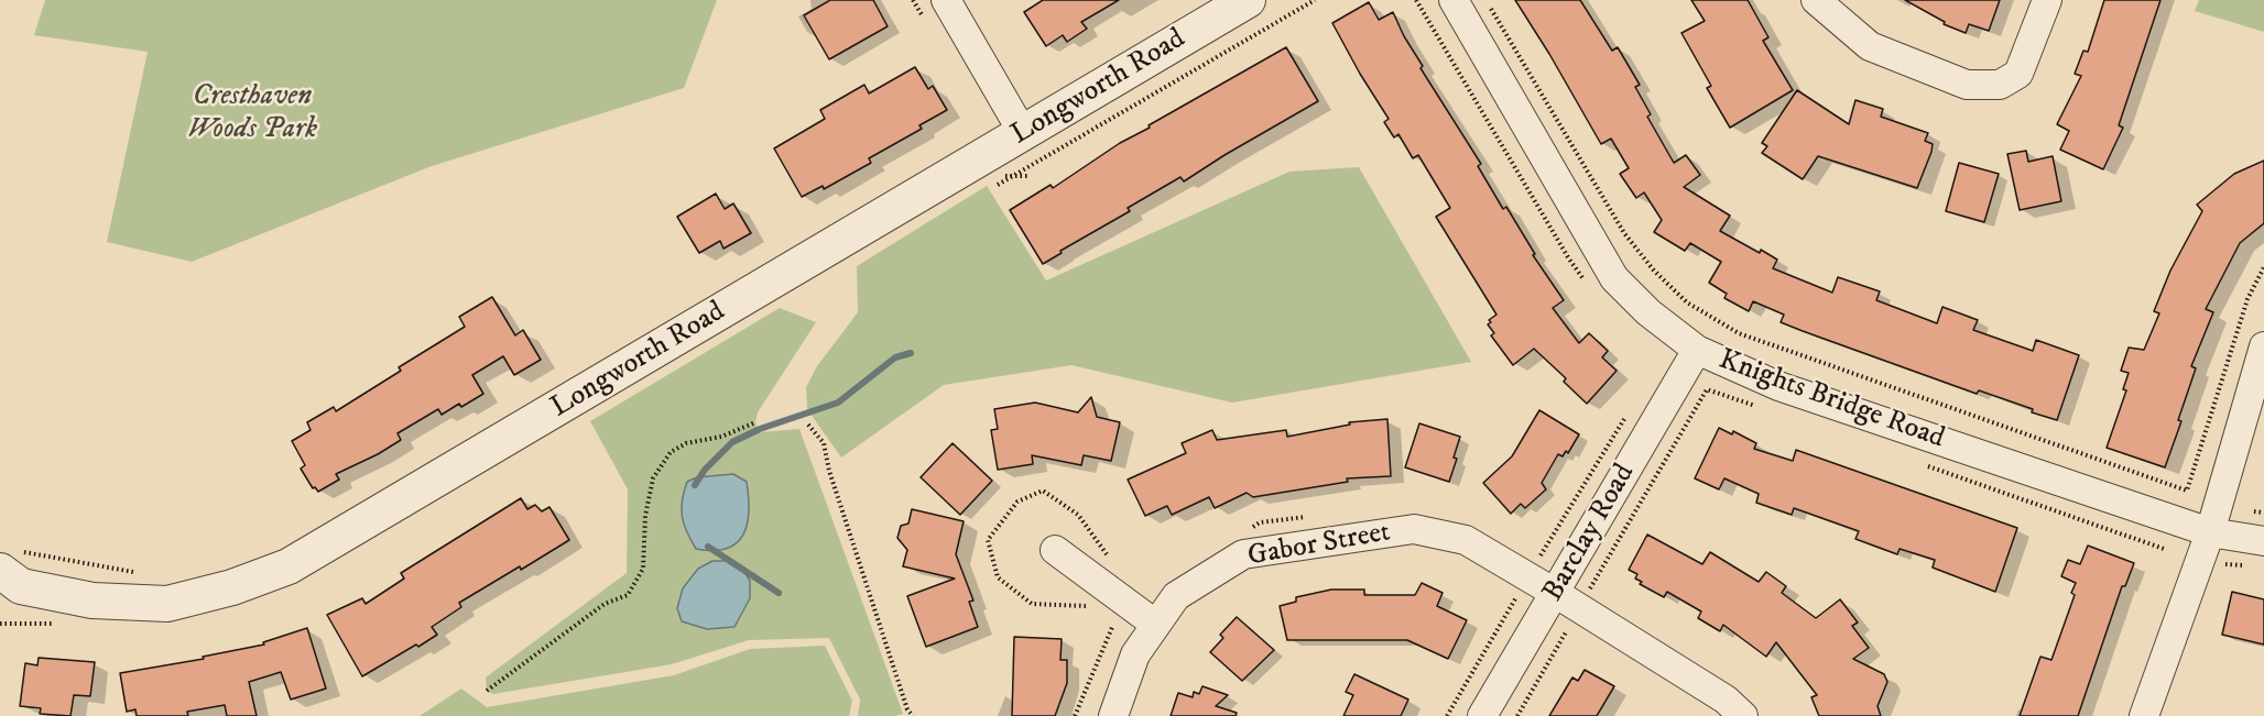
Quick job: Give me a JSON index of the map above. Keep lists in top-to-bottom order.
{
  "streets": {
    "street": [
      "Longworth Road",
      "Knights Bridge Road",
      "Barclay Road",
      "Gabor Street"
    ]
  },
  "crossings": [
    ["Knights Bridge Road", "Barclay Road"],
    ["Barclay Road", "Gabor Street"]
  ],
  "parks": ["Cresthaven Woods Park"]
}
